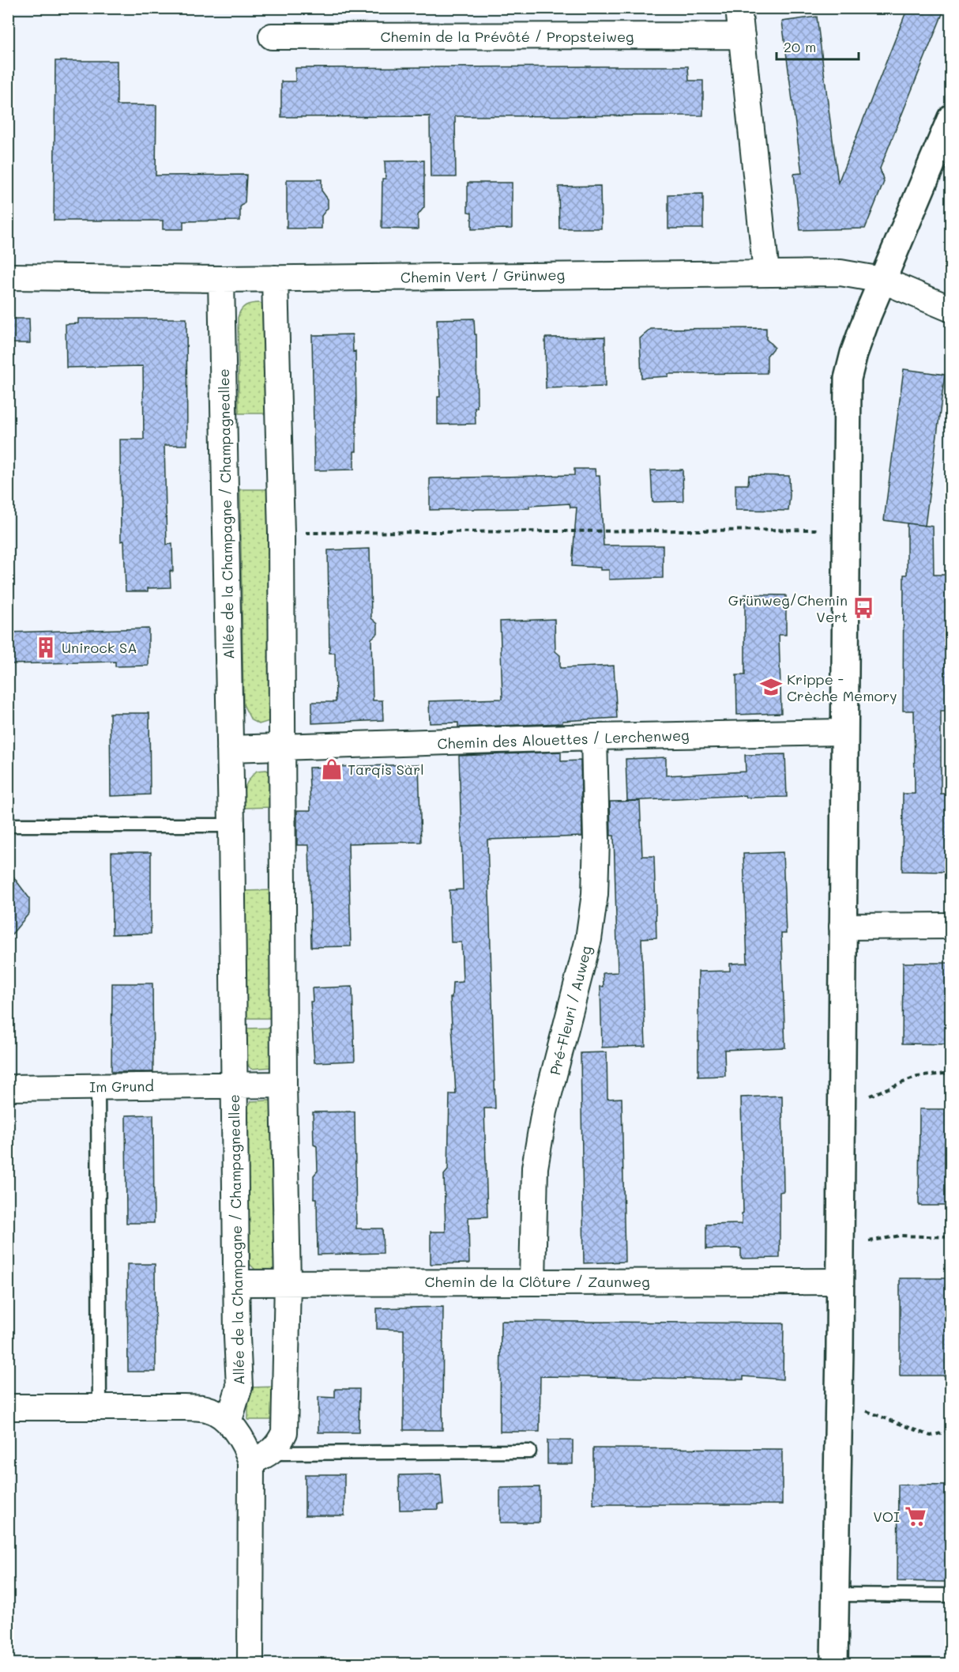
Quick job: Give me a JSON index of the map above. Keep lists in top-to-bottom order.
{
  "streets": {
    "street": [
      "Chemin de la Prévôté / Propsteiweg",
      "Chemin Vert / Grünweg",
      "Allée de la Champagne / Champagneallee",
      "Chemin des Alouettes / Lerchenweg",
      "Pré-Fleuri / Auweg",
      "Im Grund",
      "Chemin de la Clôture / Zaunweg"
    ]
  },
  "crossings": [
    ["Chemin Vert / Grünweg", "Allée de la Champagne / Champagneallee"],
    ["Allée de la Champagne / Champagneallee", "Im Grund"],
    ["Allée de la Champagne / Champagneallee", "Chemin de la Clôture / Zaunweg"],
    ["Chemin des Alouettes / Lerchenweg", "Pré-Fleuri / Auweg"],
    ["Pré-Fleuri / Auweg", "Chemin de la Clôture / Zaunweg"]
  ],
  "places": {
    "bus stop": ["Grünweg/Chemin Vert"],
    "building": ["Unirock SA"],
    "school or university": ["Krippe - Crèche Memory"],
    "shop": ["Tarqis Sàrl"],
    "supermarket": ["VOI"]
  },
  "scale_bar": "20 m"
}
